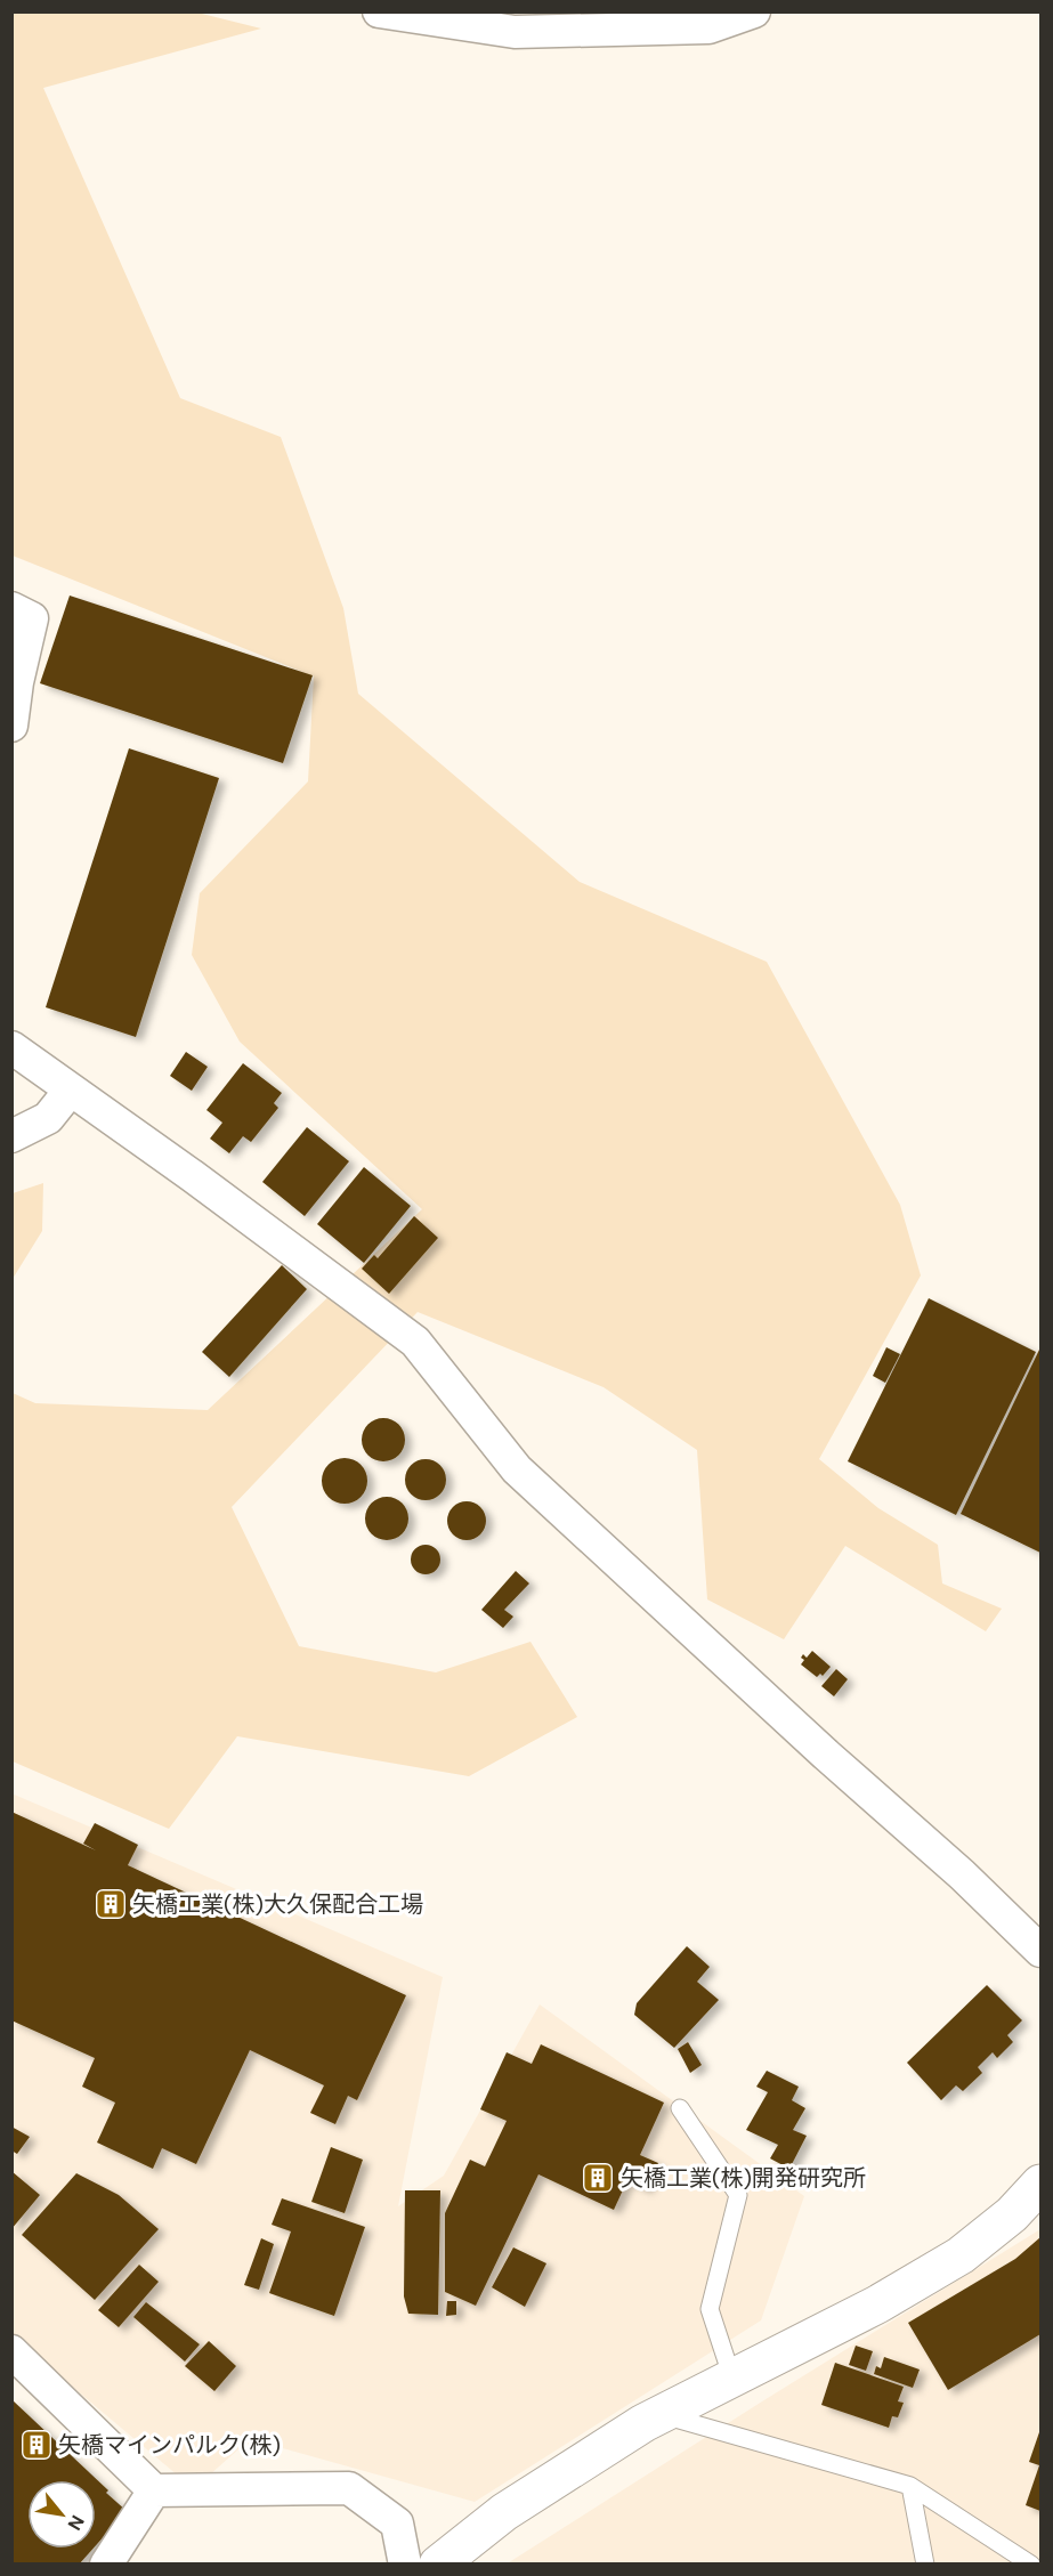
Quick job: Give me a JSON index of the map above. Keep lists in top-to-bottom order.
{
  "places": {
    "building": ["矢橋工業(株)大久保配合工場", "矢橋工業(株)開発研究所", "矢橋マインパルク(株)"]
  },
  "north": "bottom right"
}
